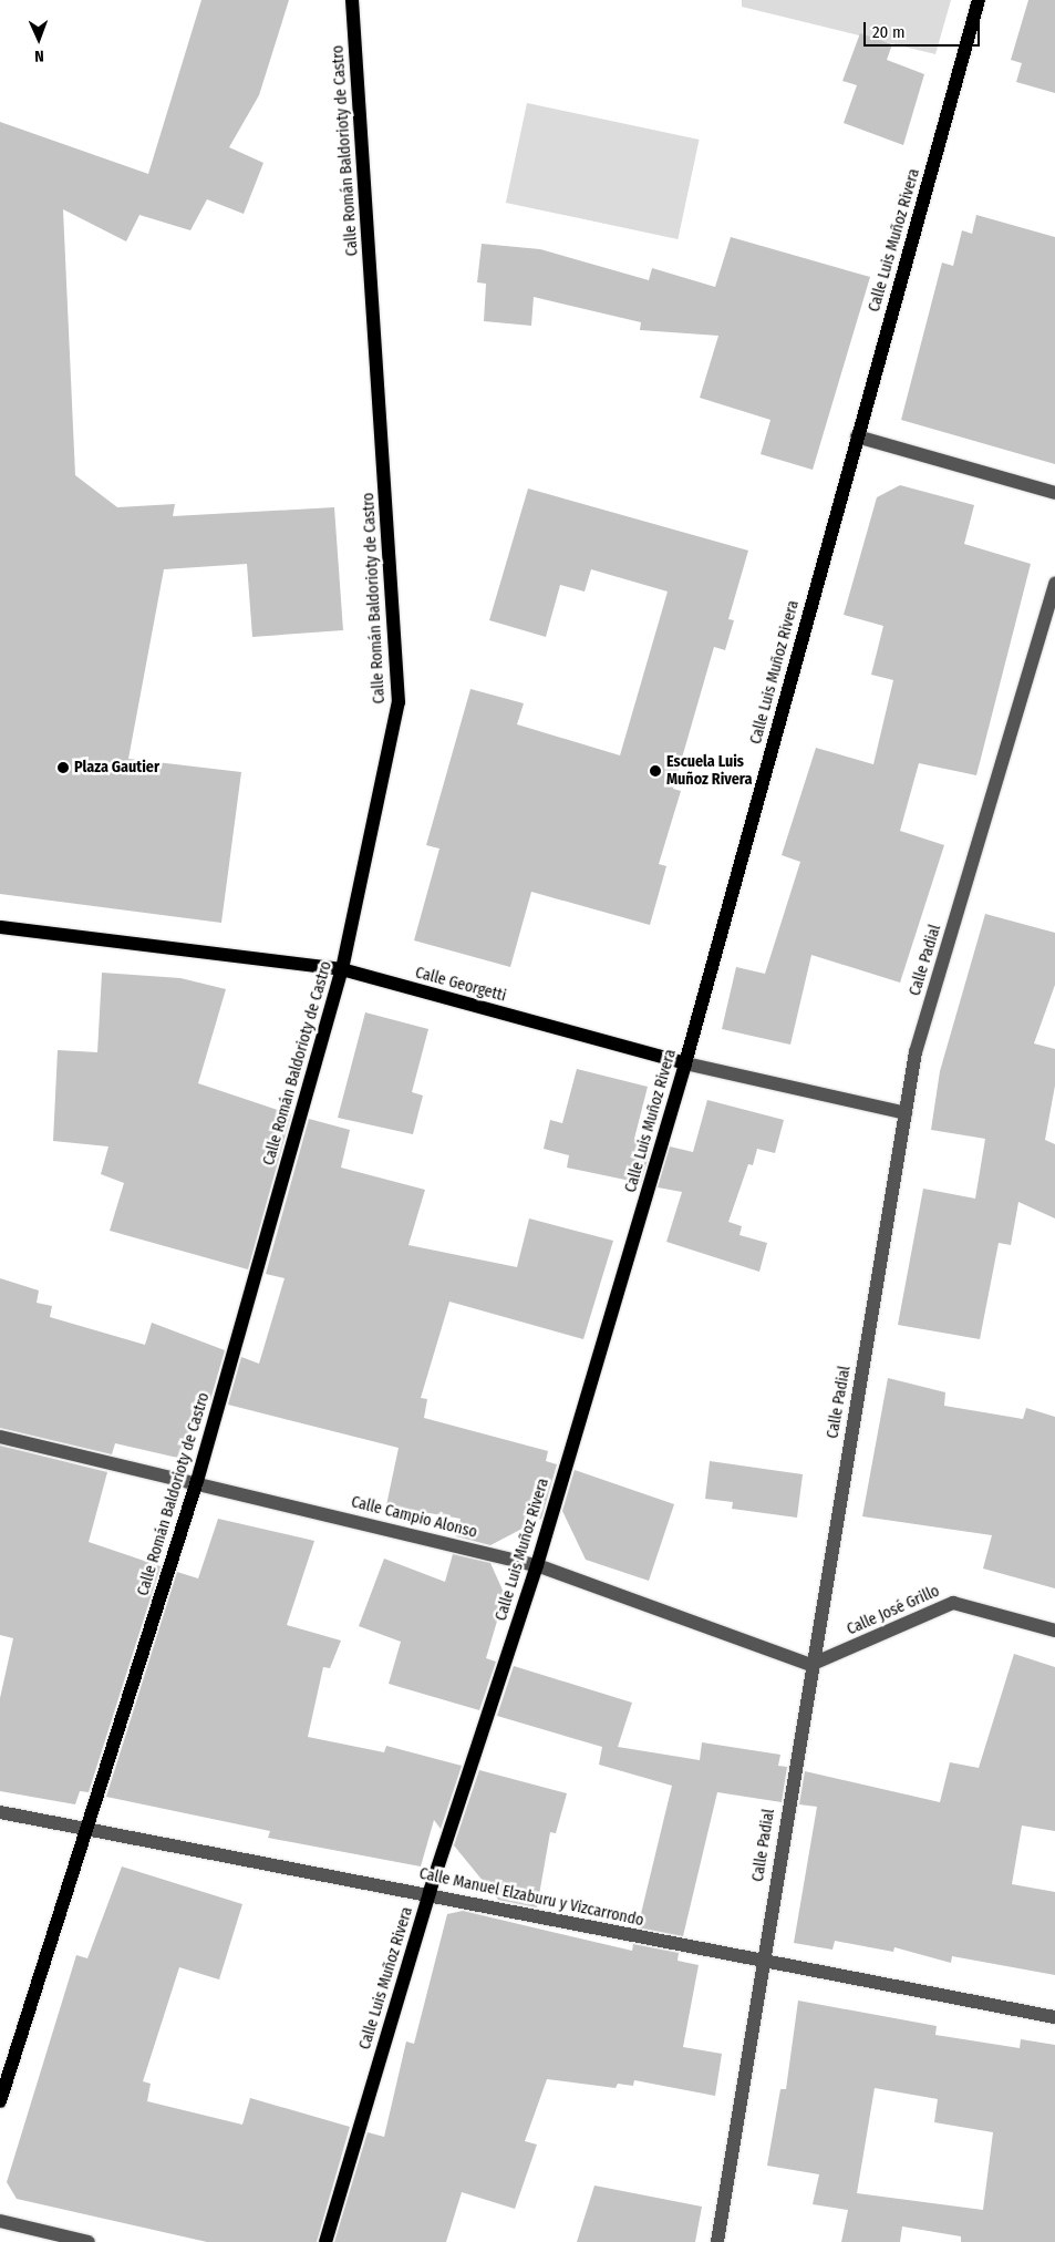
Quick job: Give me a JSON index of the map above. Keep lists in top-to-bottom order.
{
  "streets": {
    "main road": ["Calle Román Baldorioty de Castro", "Calle Luis Muñoz Rivera", "Calle Georgetti"],
    "street": [
      "Calle Padial",
      "Calle Campio Alonso",
      "Calle José Grillo",
      "Calle Manuel Elzaburu y Vizcarrondo"
    ]
  },
  "crossings": [
    ["Calle Román Baldorioty de Castro", "Calle Georgetti"],
    ["Calle Román Baldorioty de Castro", "Calle Campio Alonso"],
    ["Calle Román Baldorioty de Castro", "Calle Manuel Elzaburu y Vizcarrondo"],
    ["Calle Luis Muñoz Rivera", "Calle Georgetti"],
    ["Calle Luis Muñoz Rivera", "Calle Campio Alonso"],
    ["Calle Luis Muñoz Rivera", "Calle Manuel Elzaburu y Vizcarrondo"],
    ["Calle Padial", "Calle Georgetti"],
    ["Calle Padial", "Calle Campio Alonso"],
    ["Calle Padial", "Calle José Grillo"],
    ["Calle Padial", "Calle Manuel Elzaburu y Vizcarrondo"],
    ["Calle Campio Alonso", "Calle José Grillo"]
  ],
  "places": ["Plaza Gautier", "Escuela Luis Muñoz Rivera"],
  "scale_bar": "20 m",
  "north": "bottom"
}
